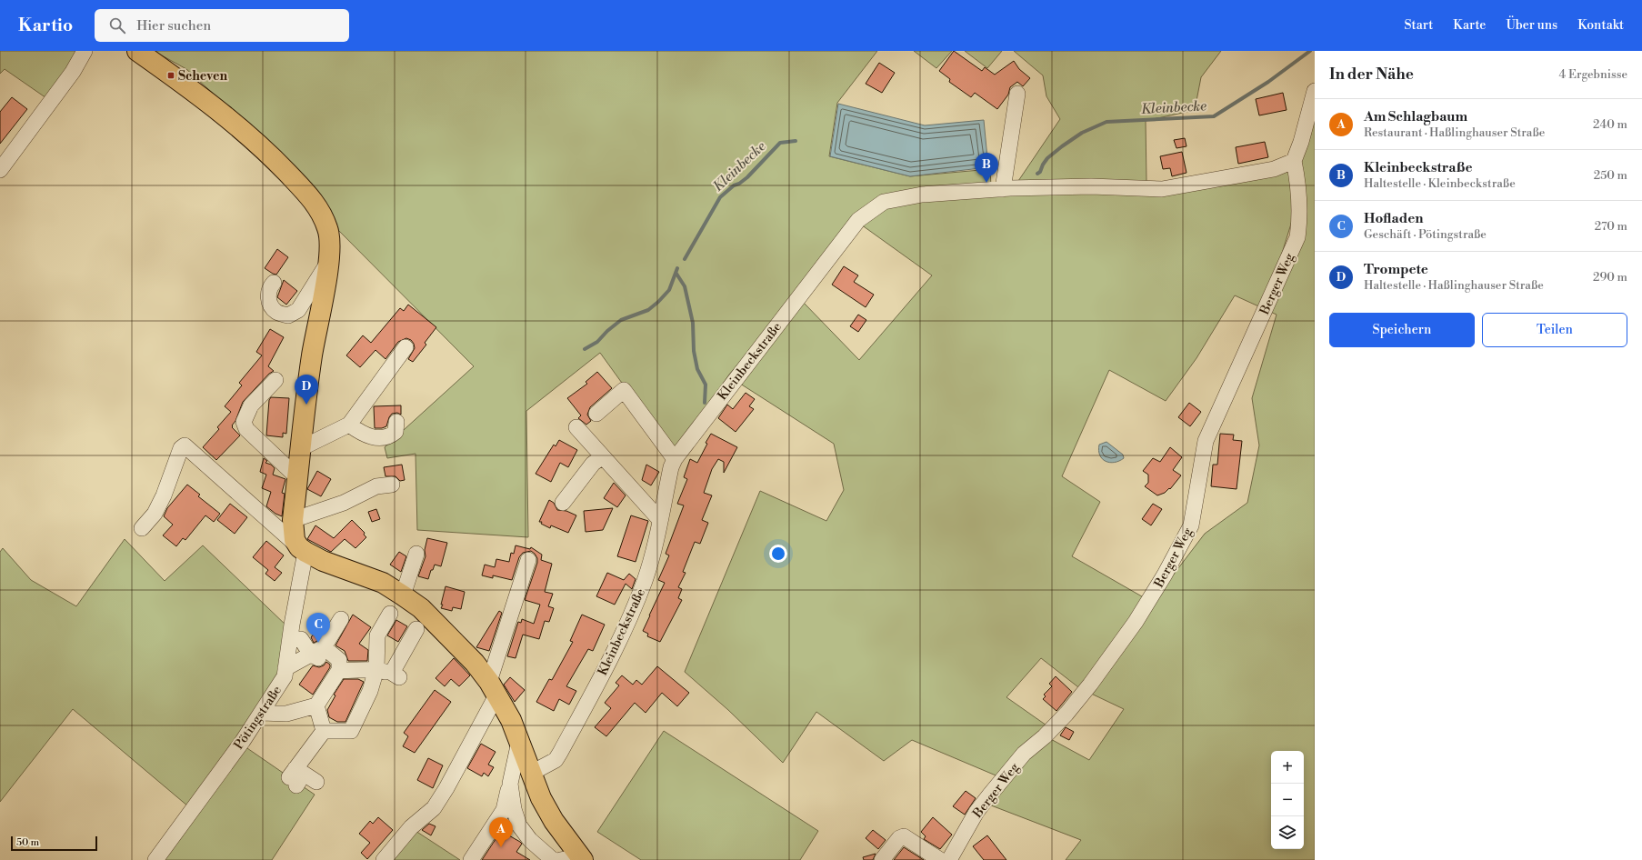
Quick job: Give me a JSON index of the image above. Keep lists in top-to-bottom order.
{
  "streets": {
    "street": ["Berger Weg", "Kleinbeckstraße", "Pötingstraße"]
  },
  "crossings": [
    ["Berger Weg", "Kleinbeckstraße"]
  ],
  "water": ["Kleinbecke"],
  "places": {
    "transit": ["Scheven"]
  },
  "scale_bar": "50 m",
  "page": {
    "header": "Kartio",
    "search": "Hier suchen",
    "nav": [
      "Start",
      "Karte",
      "Über uns",
      "Kontakt"
    ],
    "heading": ["In der Nähe", "4 Ergebnisse"],
    "list": [
      {
        "mark": "A",
        "name": "Am Schlagbaum",
        "note": "Restaurant · Haßlinghauser Straße",
        "value": "240 m"
      },
      {
        "mark": "B",
        "name": "Kleinbeckstraße",
        "note": "Haltestelle · Kleinbeckstraße",
        "value": "250 m"
      },
      {
        "mark": "C",
        "name": "Hofladen",
        "note": "Geschäft · Pötingstraße",
        "value": "270 m"
      },
      {
        "mark": "D",
        "name": "Trompete",
        "note": "Haltestelle · Haßlinghauser Straße",
        "value": "290 m"
      }
    ],
    "pins": [
      "B",
      "D",
      "C",
      "A"
    ],
    "buttons": ["Speichern", "Teilen"],
    "map_buttons": ["+", "−"],
    "scale": "50 m"
  }
}
